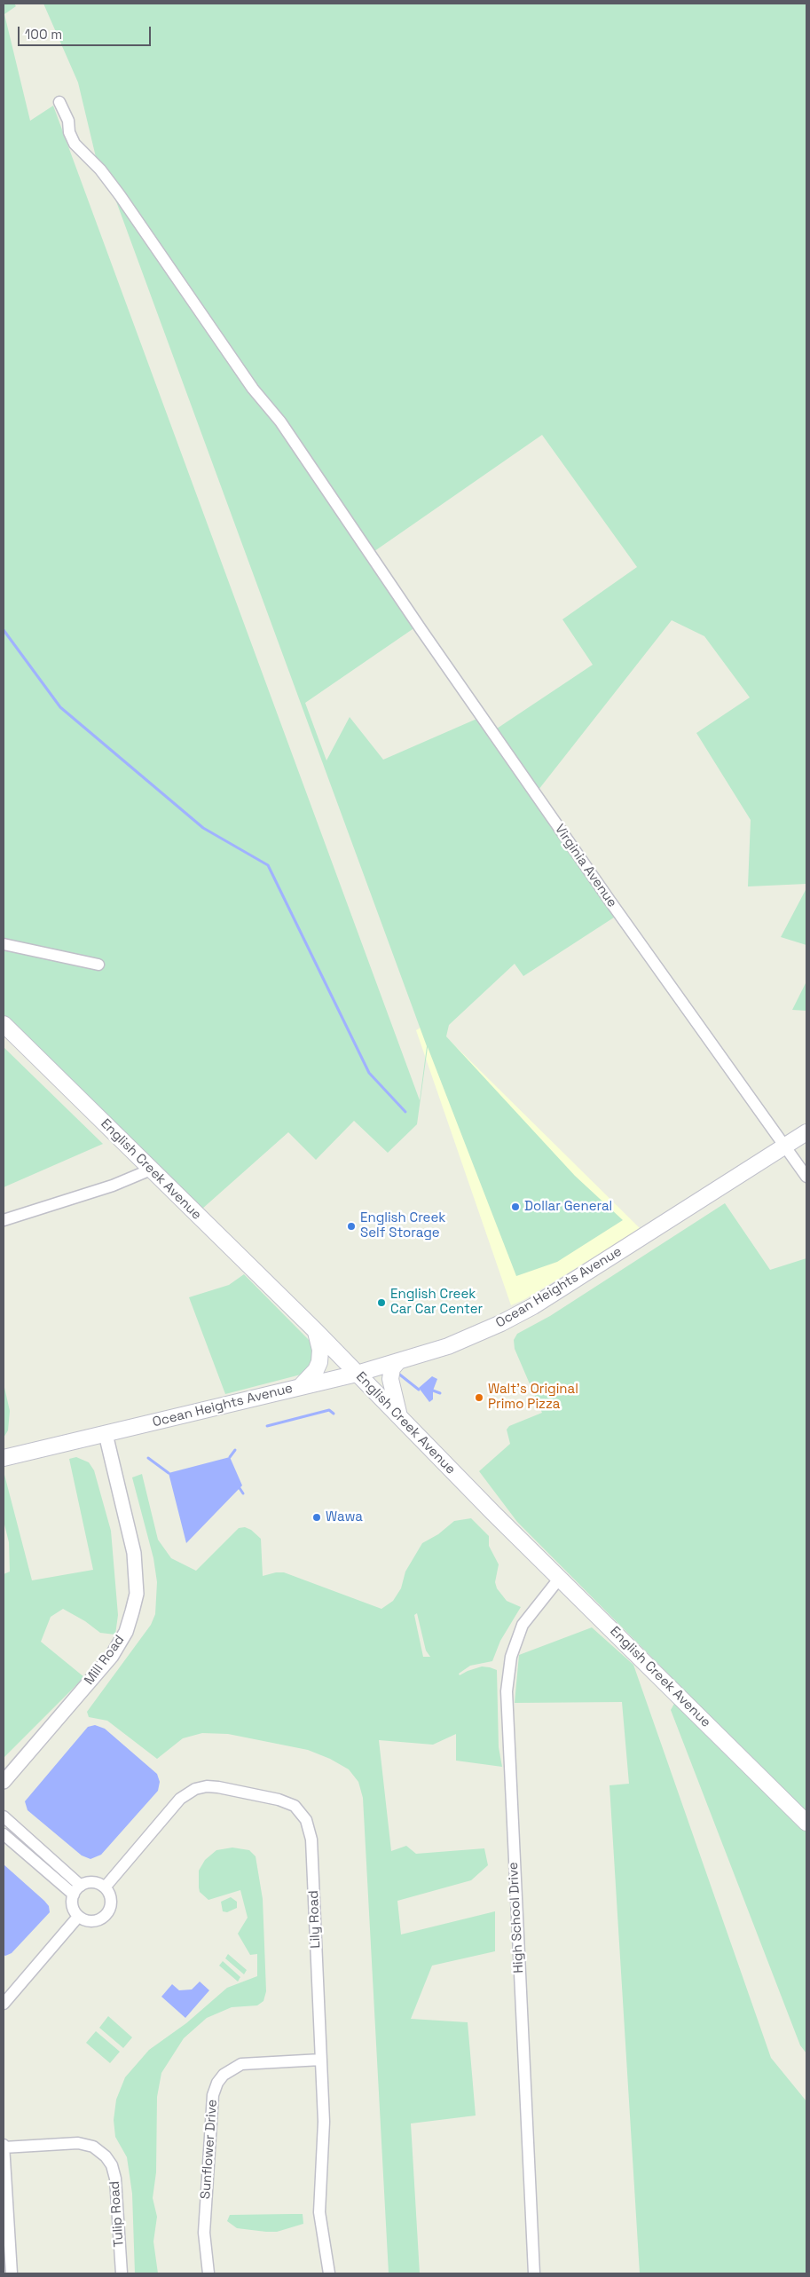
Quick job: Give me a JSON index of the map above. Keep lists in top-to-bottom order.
{
  "streets": {
    "main road": ["English Creek Avenue", "Ocean Heights Avenue"],
    "street": [
      "Virginia Avenue",
      "Mill Road",
      "High School Drive",
      "Lily Road",
      "Sunflower Drive",
      "Tulip Road"
    ]
  },
  "crossings": [
    ["Virginia Avenue", "Ocean Heights Avenue"],
    ["English Creek Avenue", "Ocean Heights Avenue"],
    ["English Creek Avenue", "High School Drive"],
    ["Ocean Heights Avenue", "Mill Road"],
    ["Lily Road", "Sunflower Drive"]
  ],
  "places": [
    "Dollar General",
    "English Creek Self Storage",
    "English Creek Car Car Center",
    "Walt's Original Primo Pizza",
    "Wawa"
  ],
  "scale_bar": "100 m"
}
